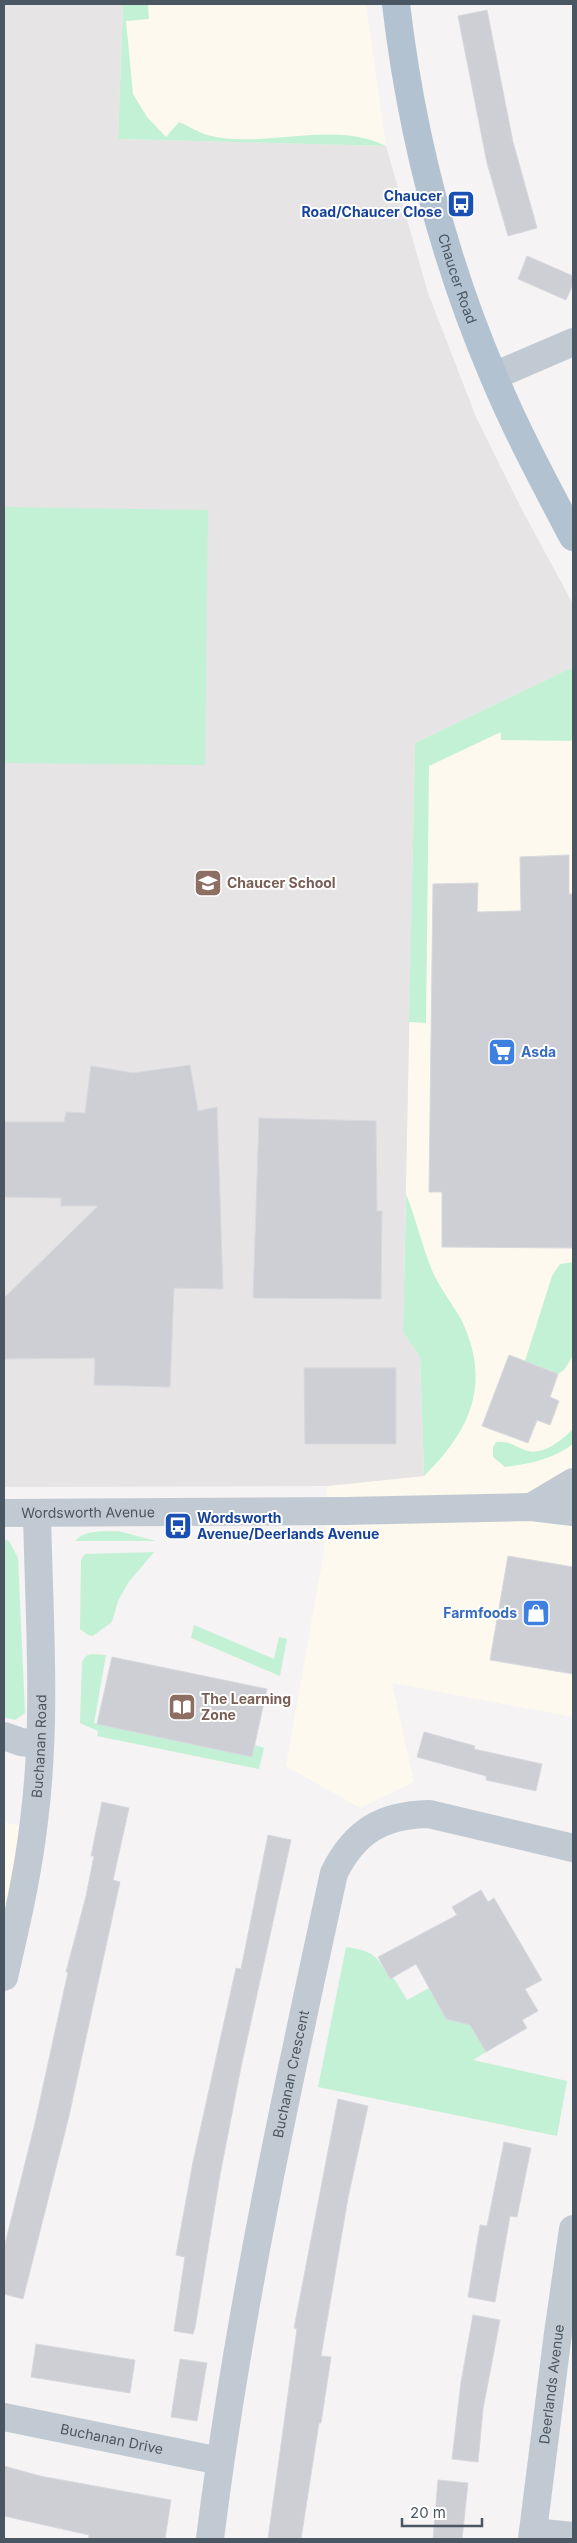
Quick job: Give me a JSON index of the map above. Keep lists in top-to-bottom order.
{
  "streets": {
    "main road": ["Chaucer Road"],
    "street": [
      "Wordsworth Avenue",
      "Buchanan Road",
      "Buchanan Crescent",
      "Deerlands Avenue",
      "Buchanan Drive"
    ]
  },
  "crossings": [
    ["Wordsworth Avenue", "Buchanan Road"],
    ["Buchanan Crescent", "Buchanan Drive"]
  ],
  "places": {
    "bus stop": ["Chaucer Road/Chaucer Close", "Wordsworth Avenue/Deerlands Avenue"],
    "school or university": ["Chaucer School"],
    "supermarket": ["Asda"],
    "shop": ["Farmfoods"],
    "library": ["The Learning Zone"]
  },
  "scale_bar": "20 m"
}
